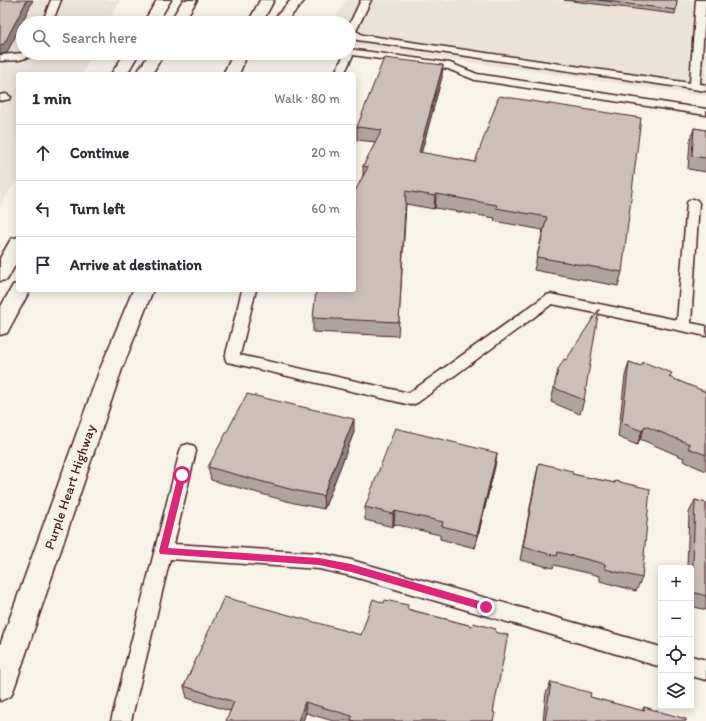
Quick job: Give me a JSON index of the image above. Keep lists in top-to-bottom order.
{
  "streets": {
    "highway": ["Purple Heart Highway"]
  },
  "page": {
    "search": "Search here",
    "heading": ["1 min", "Walk · 80 m"],
    "list": [
      ["Continue", "20 m"],
      ["Turn left", "60 m"],
      "Arrive at destination"
    ],
    "map_buttons": ["+", "−"]
  }
}
